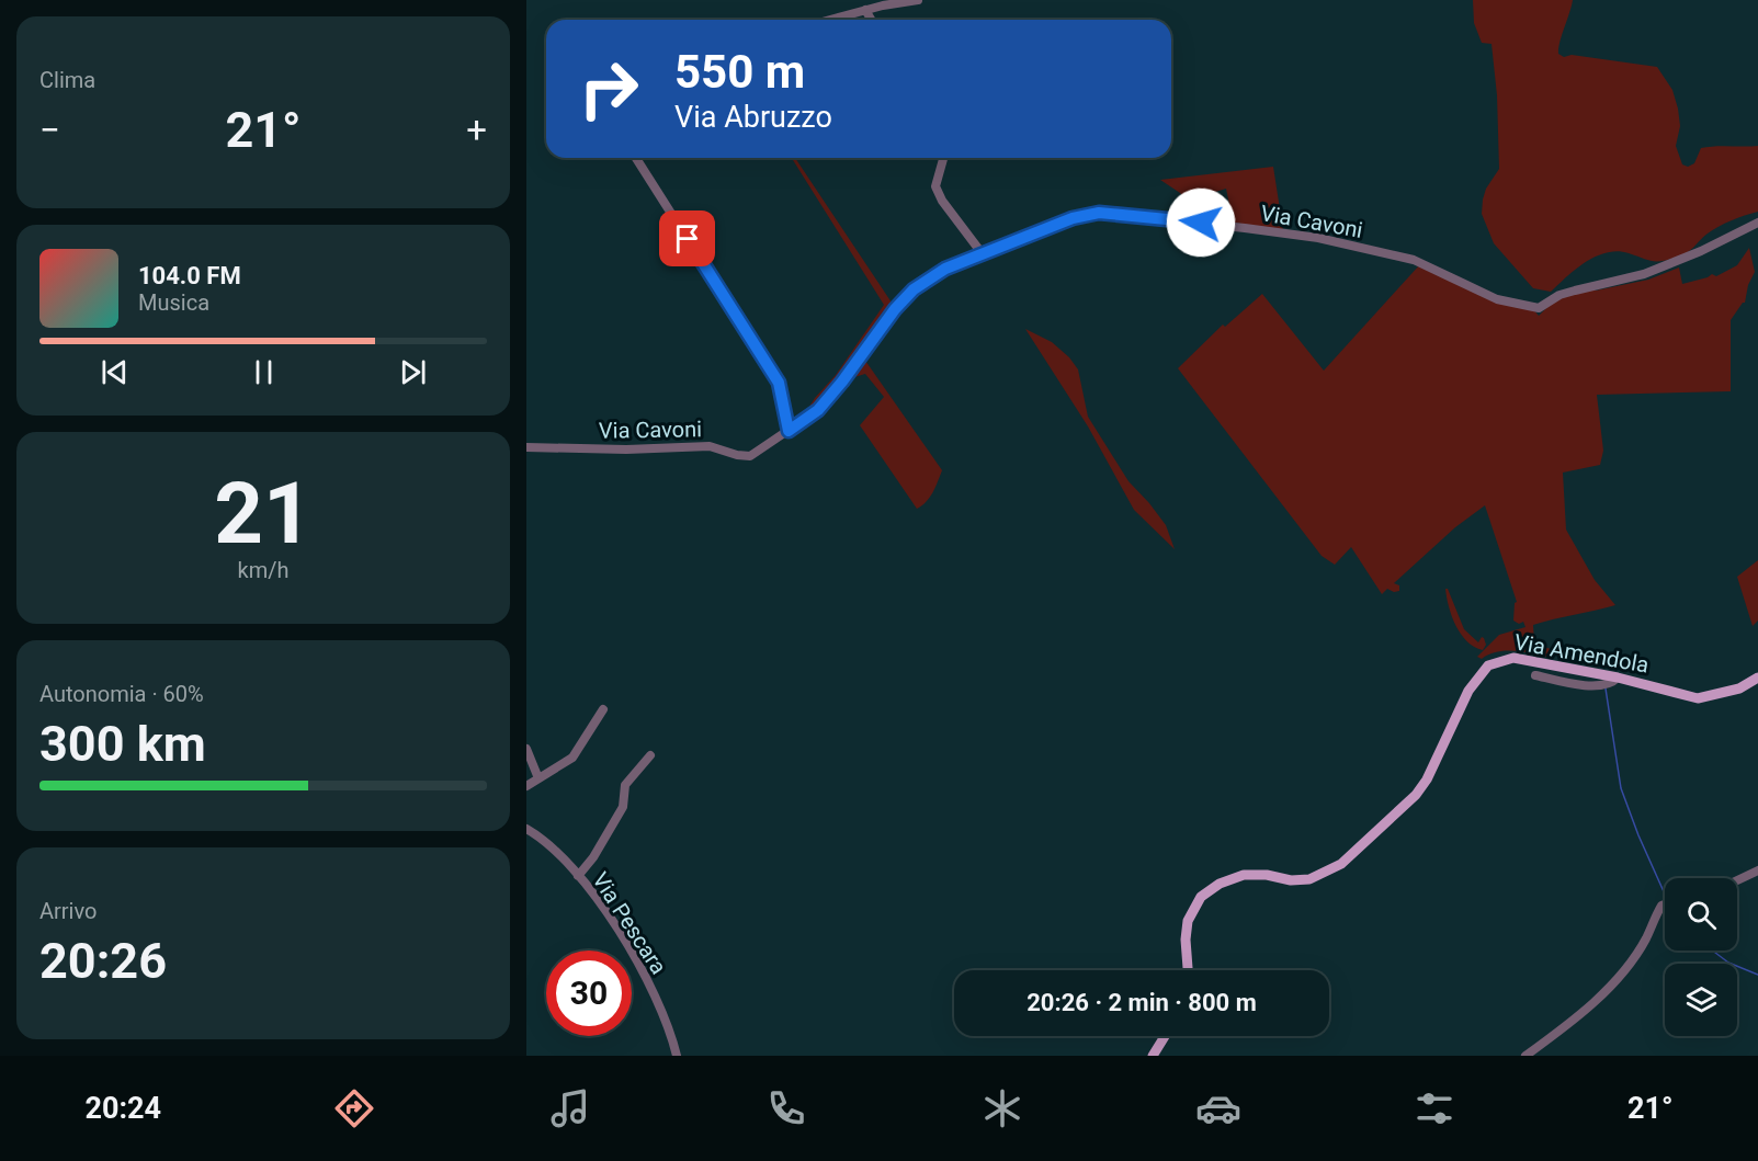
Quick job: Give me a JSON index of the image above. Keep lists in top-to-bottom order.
{
  "streets": {
    "main road": ["Via Amendola"],
    "street": ["Via Cavoni", "Via Pescara"]
  },
  "page": {
    "tile": [
      "Clima",
      ["21", "km/h"],
      ["Autonomia · 60%", "300 km"],
      ["Arrivo", "20:26"]
    ],
    "turn": ["550 m", "Via Abruzzo"],
    "heat": ["−", "21°", "+"],
    "song": ["104.0 FM", "Musica"],
    "limit": "30",
    "trip": "20:26 · 2 min · 800 m",
    "tabs": ["20:24", "21°"]
  }
}
